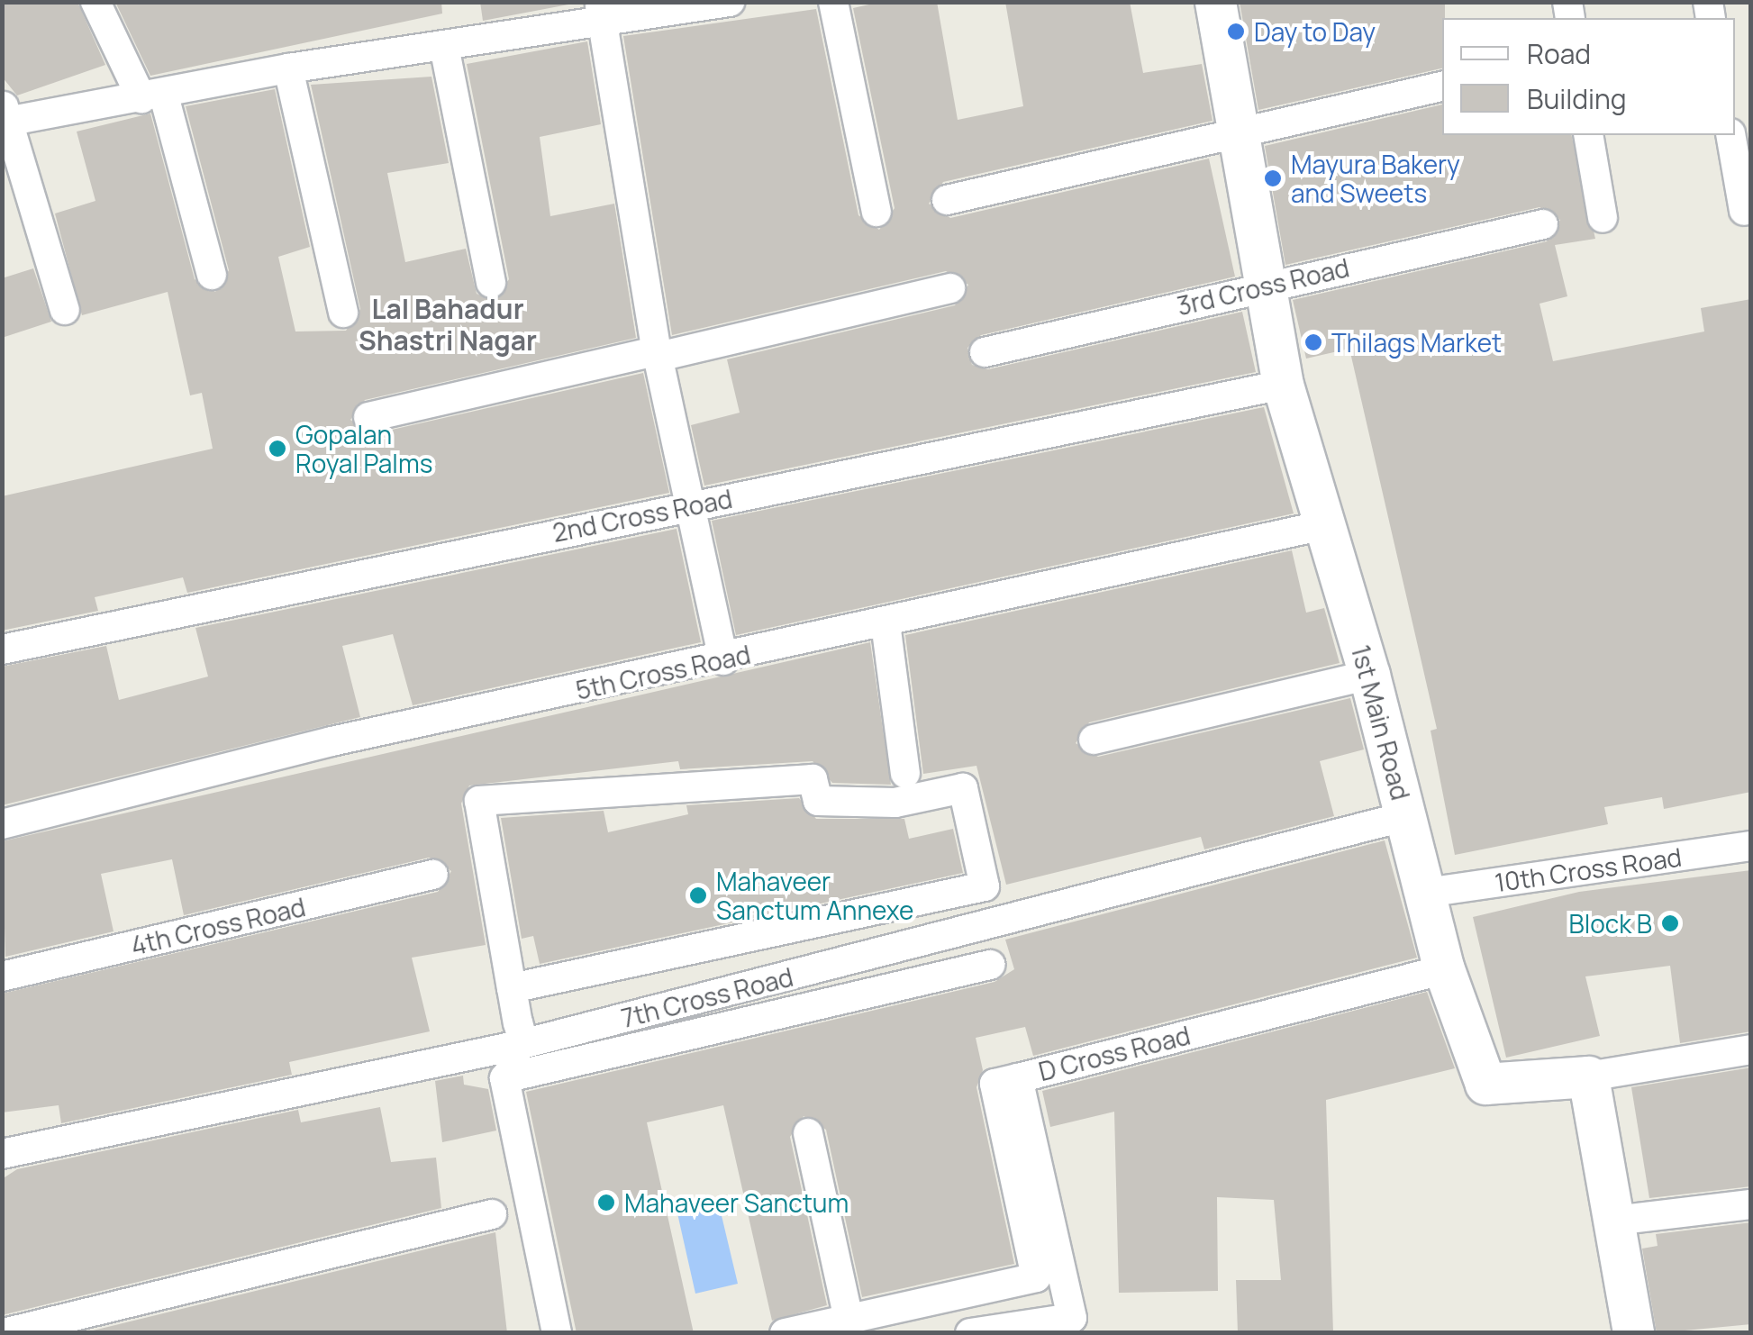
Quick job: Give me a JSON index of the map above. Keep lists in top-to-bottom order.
{
  "streets": {
    "street": [
      "3rd Cross Road",
      "2nd Cross Road",
      "5th Cross Road",
      "1st Main Road",
      "10th Cross Road",
      "4th Cross Road",
      "7th Cross Road",
      "D Cross Road"
    ]
  },
  "crossings": [
    ["3rd Cross Road", "1st Main Road"],
    ["2nd Cross Road", "1st Main Road"],
    ["5th Cross Road", "1st Main Road"],
    ["1st Main Road", "10th Cross Road"],
    ["1st Main Road", "7th Cross Road"],
    ["1st Main Road", "D Cross Road"]
  ],
  "districts": ["Lal Bahadur Shastri Nagar"],
  "places": [
    "Day to Day",
    "Mayura Bakery and Sweets",
    "Thilags Market",
    "Gopalan Royal Palms",
    "Mahaveer Sanctum Annexe",
    "Block B",
    "Mahaveer Sanctum"
  ],
  "legend": ["Road", "Building"]
}
